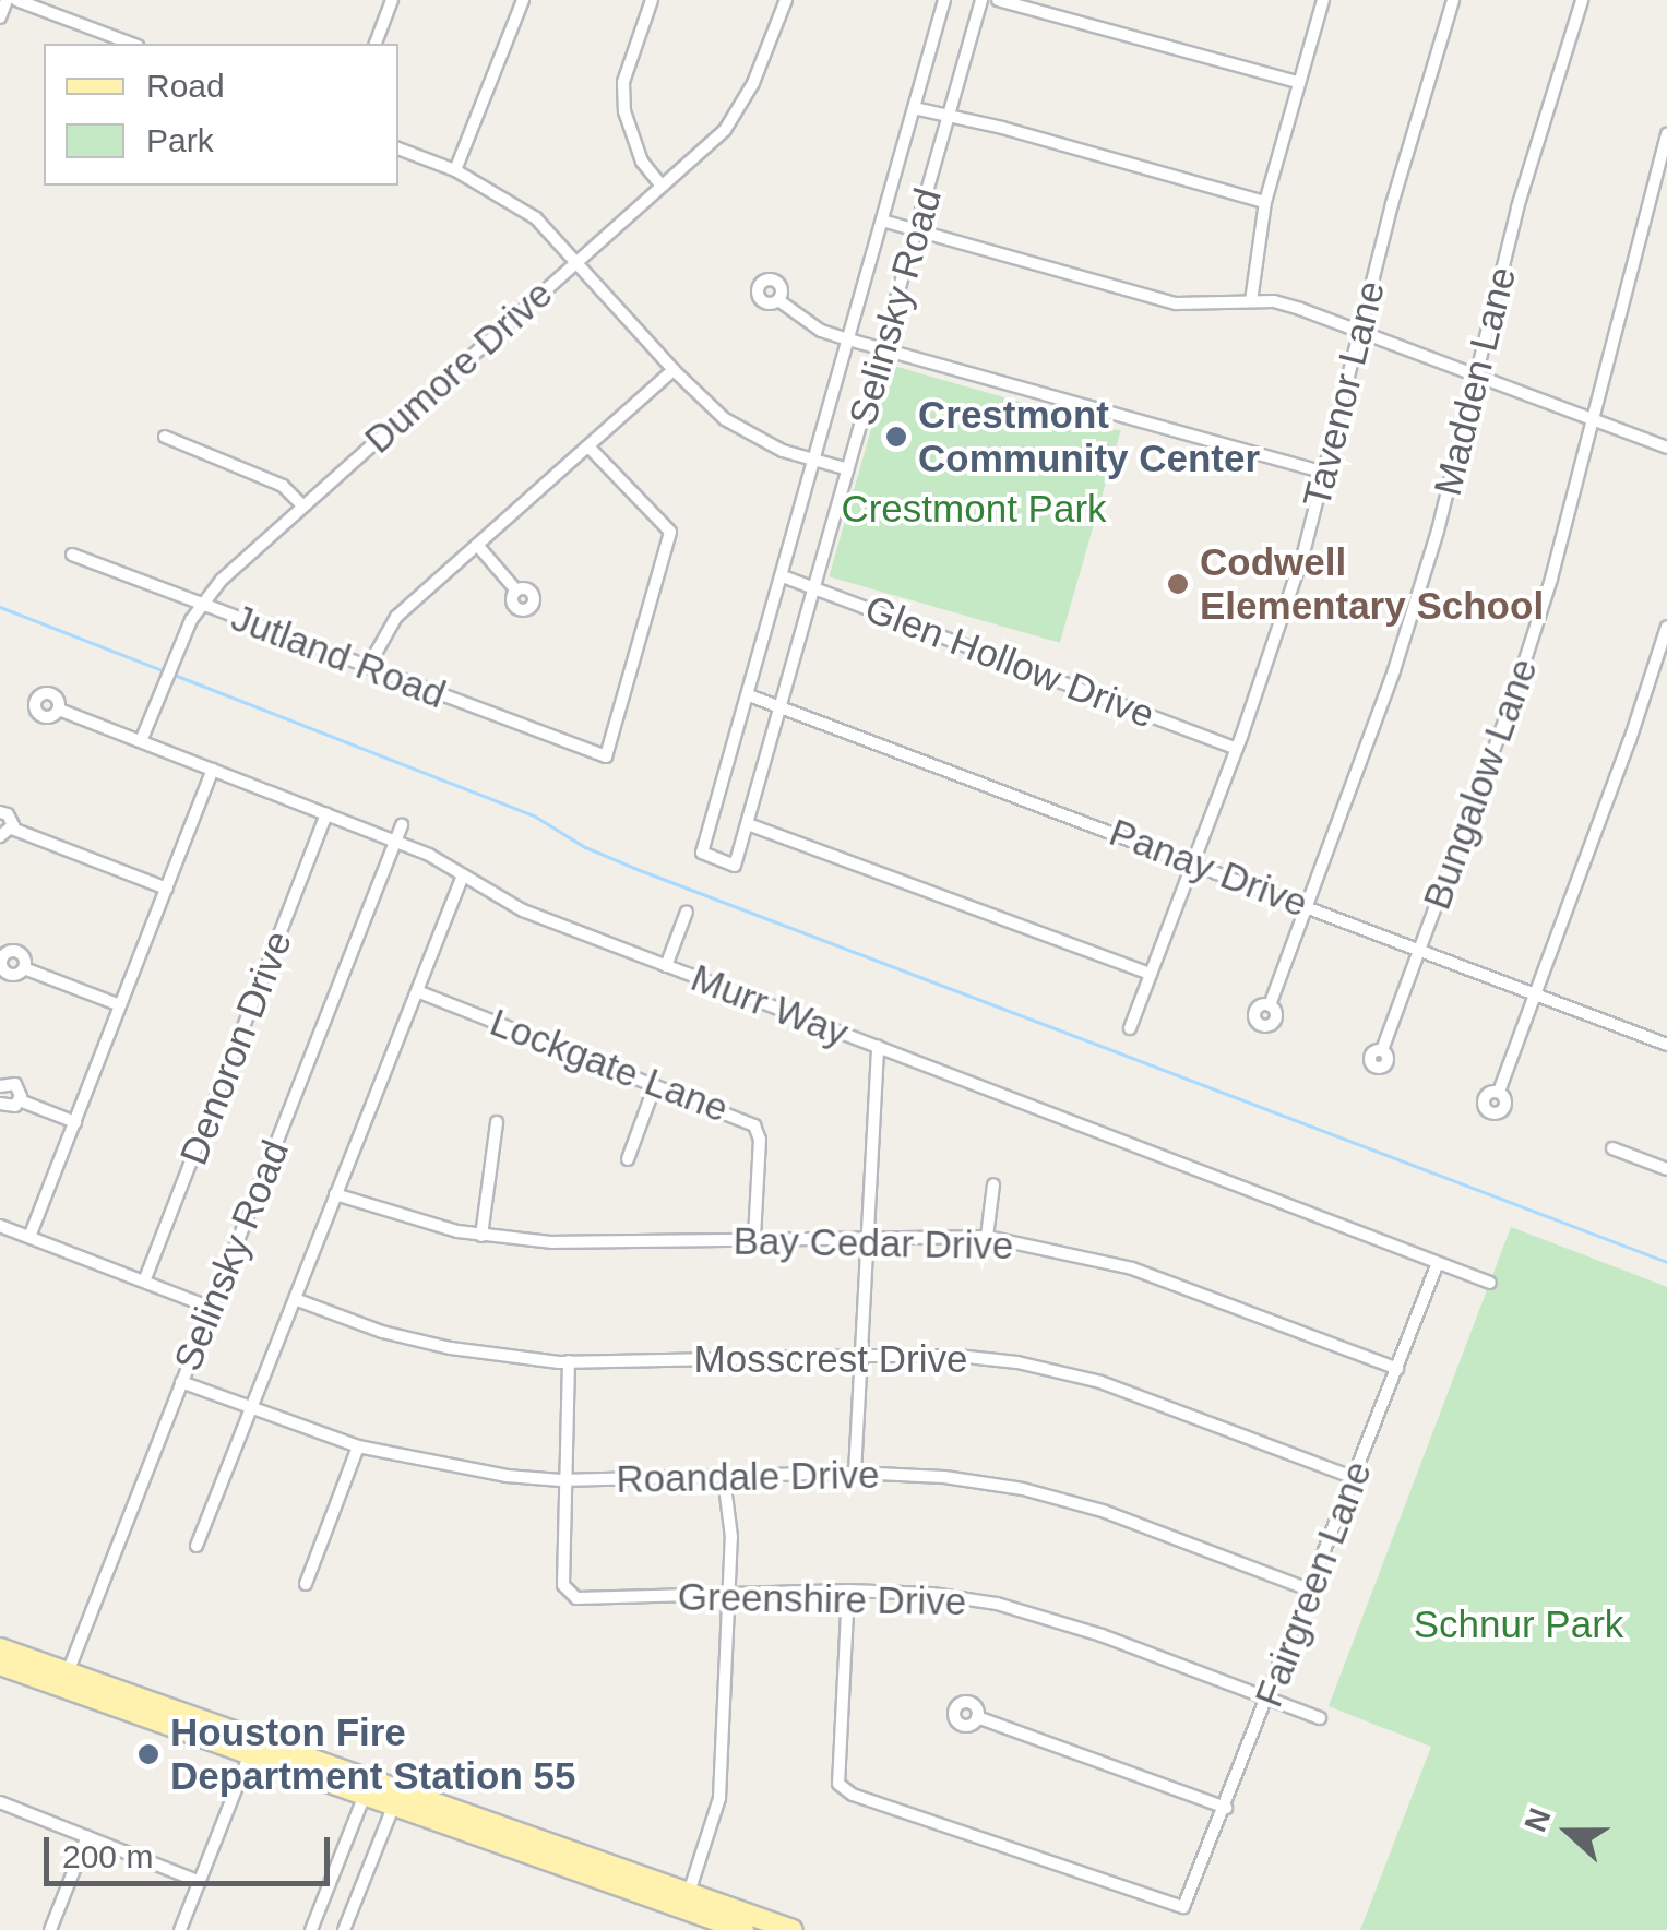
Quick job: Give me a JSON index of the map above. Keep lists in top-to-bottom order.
{
  "streets": {
    "street": [
      "Selinsky Road",
      "Dumore Drive",
      "Madden Lane",
      "Tavenor Lane",
      "Jutland Road",
      "Glen Hollow Drive",
      "Bungalow Lane",
      "Panay Drive",
      "Murr Way",
      "Denoron Drive",
      "Lockgate Lane",
      "Bay Cedar Drive",
      "Mosscrest Drive",
      "Roandale Drive",
      "Fairgreen Lane",
      "Greenshire Drive"
    ]
  },
  "crossings": [
    ["Selinsky Road", "Glen Hollow Drive"],
    ["Selinsky Road", "Panay Drive"],
    ["Selinsky Road", "Murr Way"],
    ["Selinsky Road", "Roandale Drive"],
    ["Dumore Drive", "Jutland Road"],
    ["Dumore Drive", "Murr Way"],
    ["Madden Lane", "Panay Drive"],
    ["Tavenor Lane", "Glen Hollow Drive"],
    ["Tavenor Lane", "Panay Drive"],
    ["Bungalow Lane", "Panay Drive"],
    ["Murr Way", "Denoron Drive"],
    ["Murr Way", "Fairgreen Lane"],
    ["Lockgate Lane", "Bay Cedar Drive"],
    ["Bay Cedar Drive", "Fairgreen Lane"],
    ["Mosscrest Drive", "Fairgreen Lane"],
    ["Roandale Drive", "Fairgreen Lane"],
    ["Roandale Drive", "Greenshire Drive"],
    ["Fairgreen Lane", "Greenshire Drive"]
  ],
  "parks": ["Crestmont Park", "Schnur Park"],
  "places": ["Crestmont Community Center", "Codwell Elementary School", "Houston Fire Department Station 55"],
  "legend": ["Road", "Park"],
  "scale_bar": "200 m",
  "north": "left"
}
